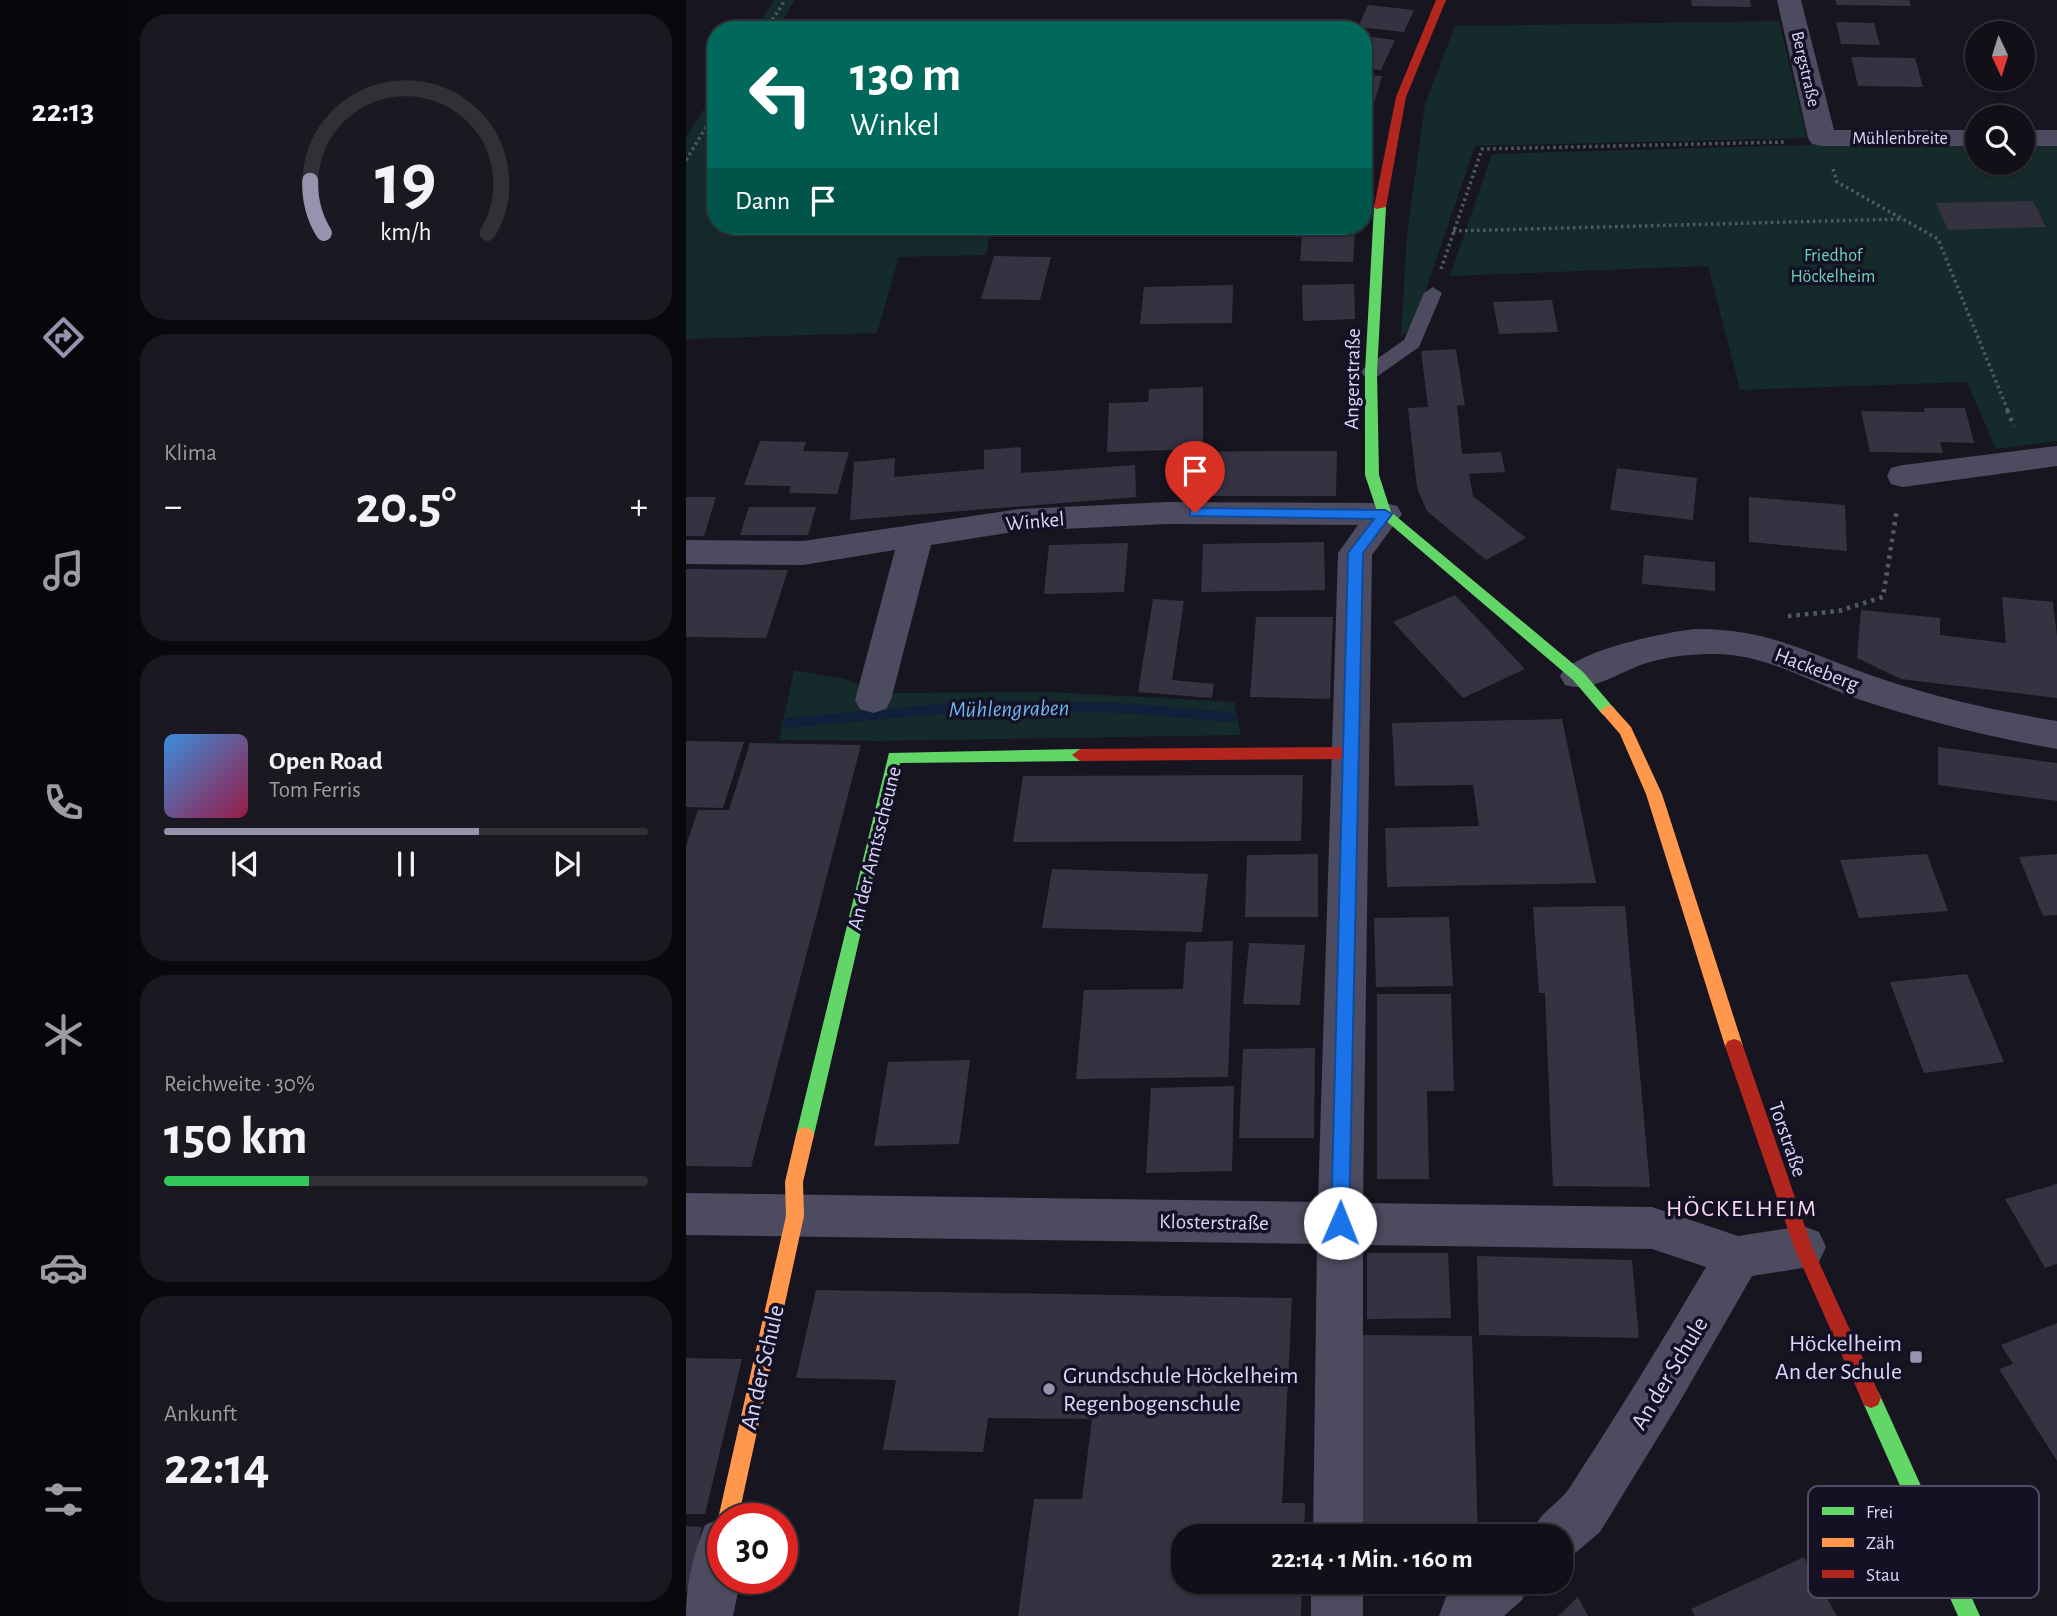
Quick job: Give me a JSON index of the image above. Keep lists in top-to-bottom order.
{
  "streets": {
    "street": [
      "Bergstraße",
      "Mühlenbreite",
      "Angerstraße",
      "Winkel",
      "Hackeberg",
      "An der Amtsscheune",
      "Torstraße",
      "Klosterstraße",
      "An der Schule"
    ]
  },
  "crossings": [
    ["Bergstraße", "Mühlenbreite"],
    ["Angerstraße", "Winkel"],
    ["Hackeberg", "Torstraße"],
    ["An der Amtsscheune", "Klosterstraße"],
    ["An der Amtsscheune", "An der Schule"],
    ["Klosterstraße", "An der Schule"]
  ],
  "districts": ["HÖCKELHEIM"],
  "water": ["Mühlengraben"],
  "parks": ["Friedhof Höckelheim"],
  "places": {
    "transit": ["Höckelheim An der Schule"],
    "other": ["Grundschule Höckelheim Regenbogenschule"]
  },
  "legend": ["Frei", "Zäh", "Stau"],
  "north": "bottom",
  "page": {
    "tabs": "22:13",
    "turn": ["130 m", "Winkel"],
    "then": "Dann",
    "tile": [
      "Klima",
      ["Reichweite · 30%", "150 km"],
      ["Ankunft", "22:14"]
    ],
    "heat": ["−", "20.5°", "+"],
    "song": ["Open Road", "Tom Ferris"],
    "limit": "30",
    "trip": "22:14 · 1 Min. · 160 m",
    "gauge": ["19", "km/h"]
  }
}
